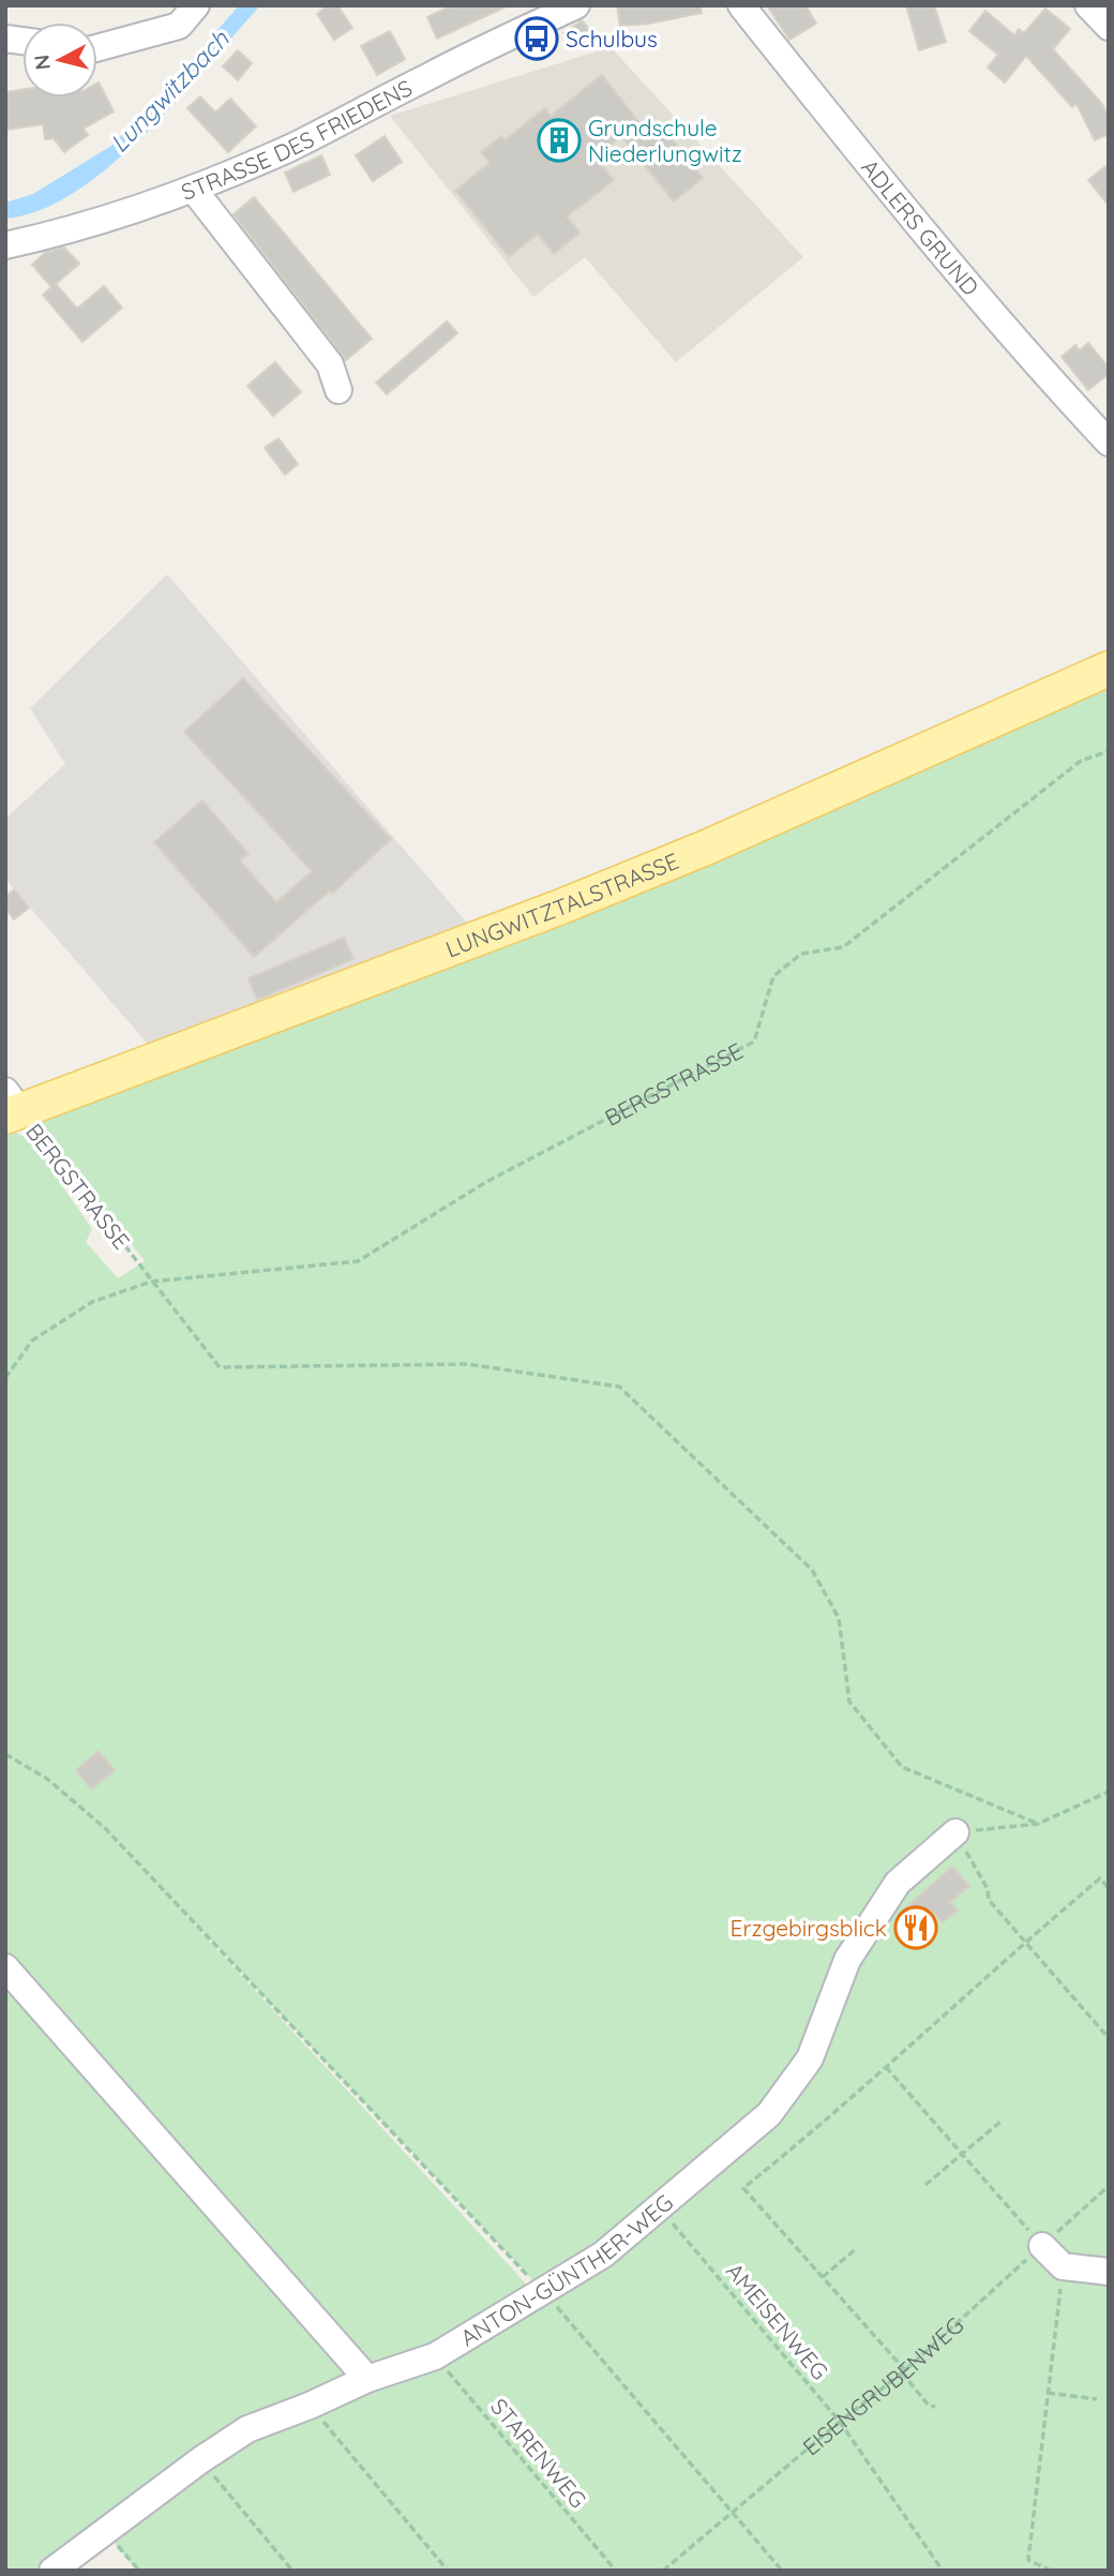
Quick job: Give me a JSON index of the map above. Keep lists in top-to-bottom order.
{
  "streets": {
    "main road": ["LUNGWITZTALSTRASSE"],
    "street": ["STRASSE DES FRIEDENS", "ADLERS GRUND", "ANTON-GÜNTHER-WEG"],
    "path": [
      "BERGSTRASSE",
      "AMEISENWEG",
      "EISENGRUBENWEG",
      "STARENWEG"
    ]
  },
  "crossings": [
    ["LUNGWITZTALSTRASSE", "BERGSTRASSE"],
    ["ANTON-GÜNTHER-WEG", "AMEISENWEG"],
    ["ANTON-GÜNTHER-WEG", "STARENWEG"],
    ["AMEISENWEG", "EISENGRUBENWEG"]
  ],
  "water": ["Lungwitzbach"],
  "places": {
    "bus stop": ["Schulbus"],
    "building": ["Grundschule Niederlungwitz"],
    "restaurant": ["Erzgebirgsblick"]
  },
  "north": "left"
}
